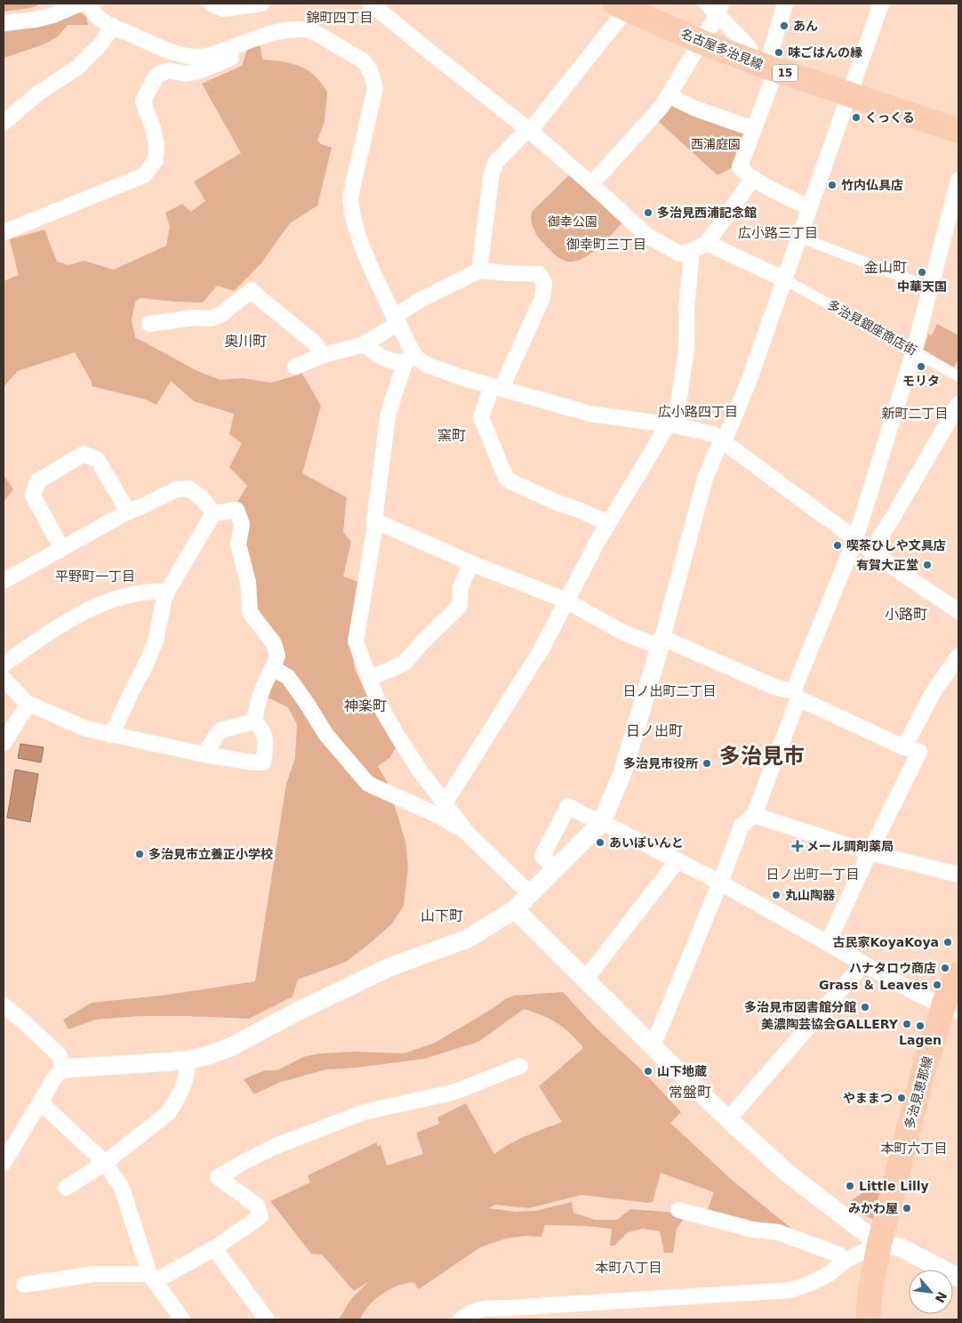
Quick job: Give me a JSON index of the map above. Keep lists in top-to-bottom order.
{
  "streets": {
    "main road": ["名古屋多治見線", "15", "多治見恵那線"],
    "street": ["多治見銀座商店街"]
  },
  "districts": [
    "錦町四丁目",
    "広小路三丁目",
    "御幸町三丁目",
    "金山町",
    "奥川町",
    "広小路四丁目",
    "新町二丁目",
    "窯町",
    "平野町一丁目",
    "小路町",
    "日ノ出町二丁目",
    "神楽町",
    "日ノ出町",
    "多治見市",
    "日ノ出町一丁目",
    "山下町",
    "常盤町",
    "本町六丁目",
    "本町八丁目"
  ],
  "parks": ["西浦庭園", "御幸公園"],
  "places": {
    "other": [
      "あん",
      "味ごはんの縁",
      "くっくる",
      "竹内仏具店",
      "多治見西浦記念館",
      "中華天国",
      "モリタ",
      "喫茶ひしや文具店",
      "有賀大正堂",
      "多治見市役所",
      "あいぽいんと",
      "多治見市立養正小学校",
      "丸山陶器",
      "古民家KoyaKoya",
      "ハナタロウ商店",
      "Grass ＆ Leaves",
      "多治見市図書館分館",
      "美濃陶芸協会GALLERY",
      "Lagen",
      "山下地蔵",
      "やままつ",
      "Little Lilly",
      "みかわ屋"
    ],
    "health": ["メール調剤薬局"]
  },
  "north": "bottom right"
}
